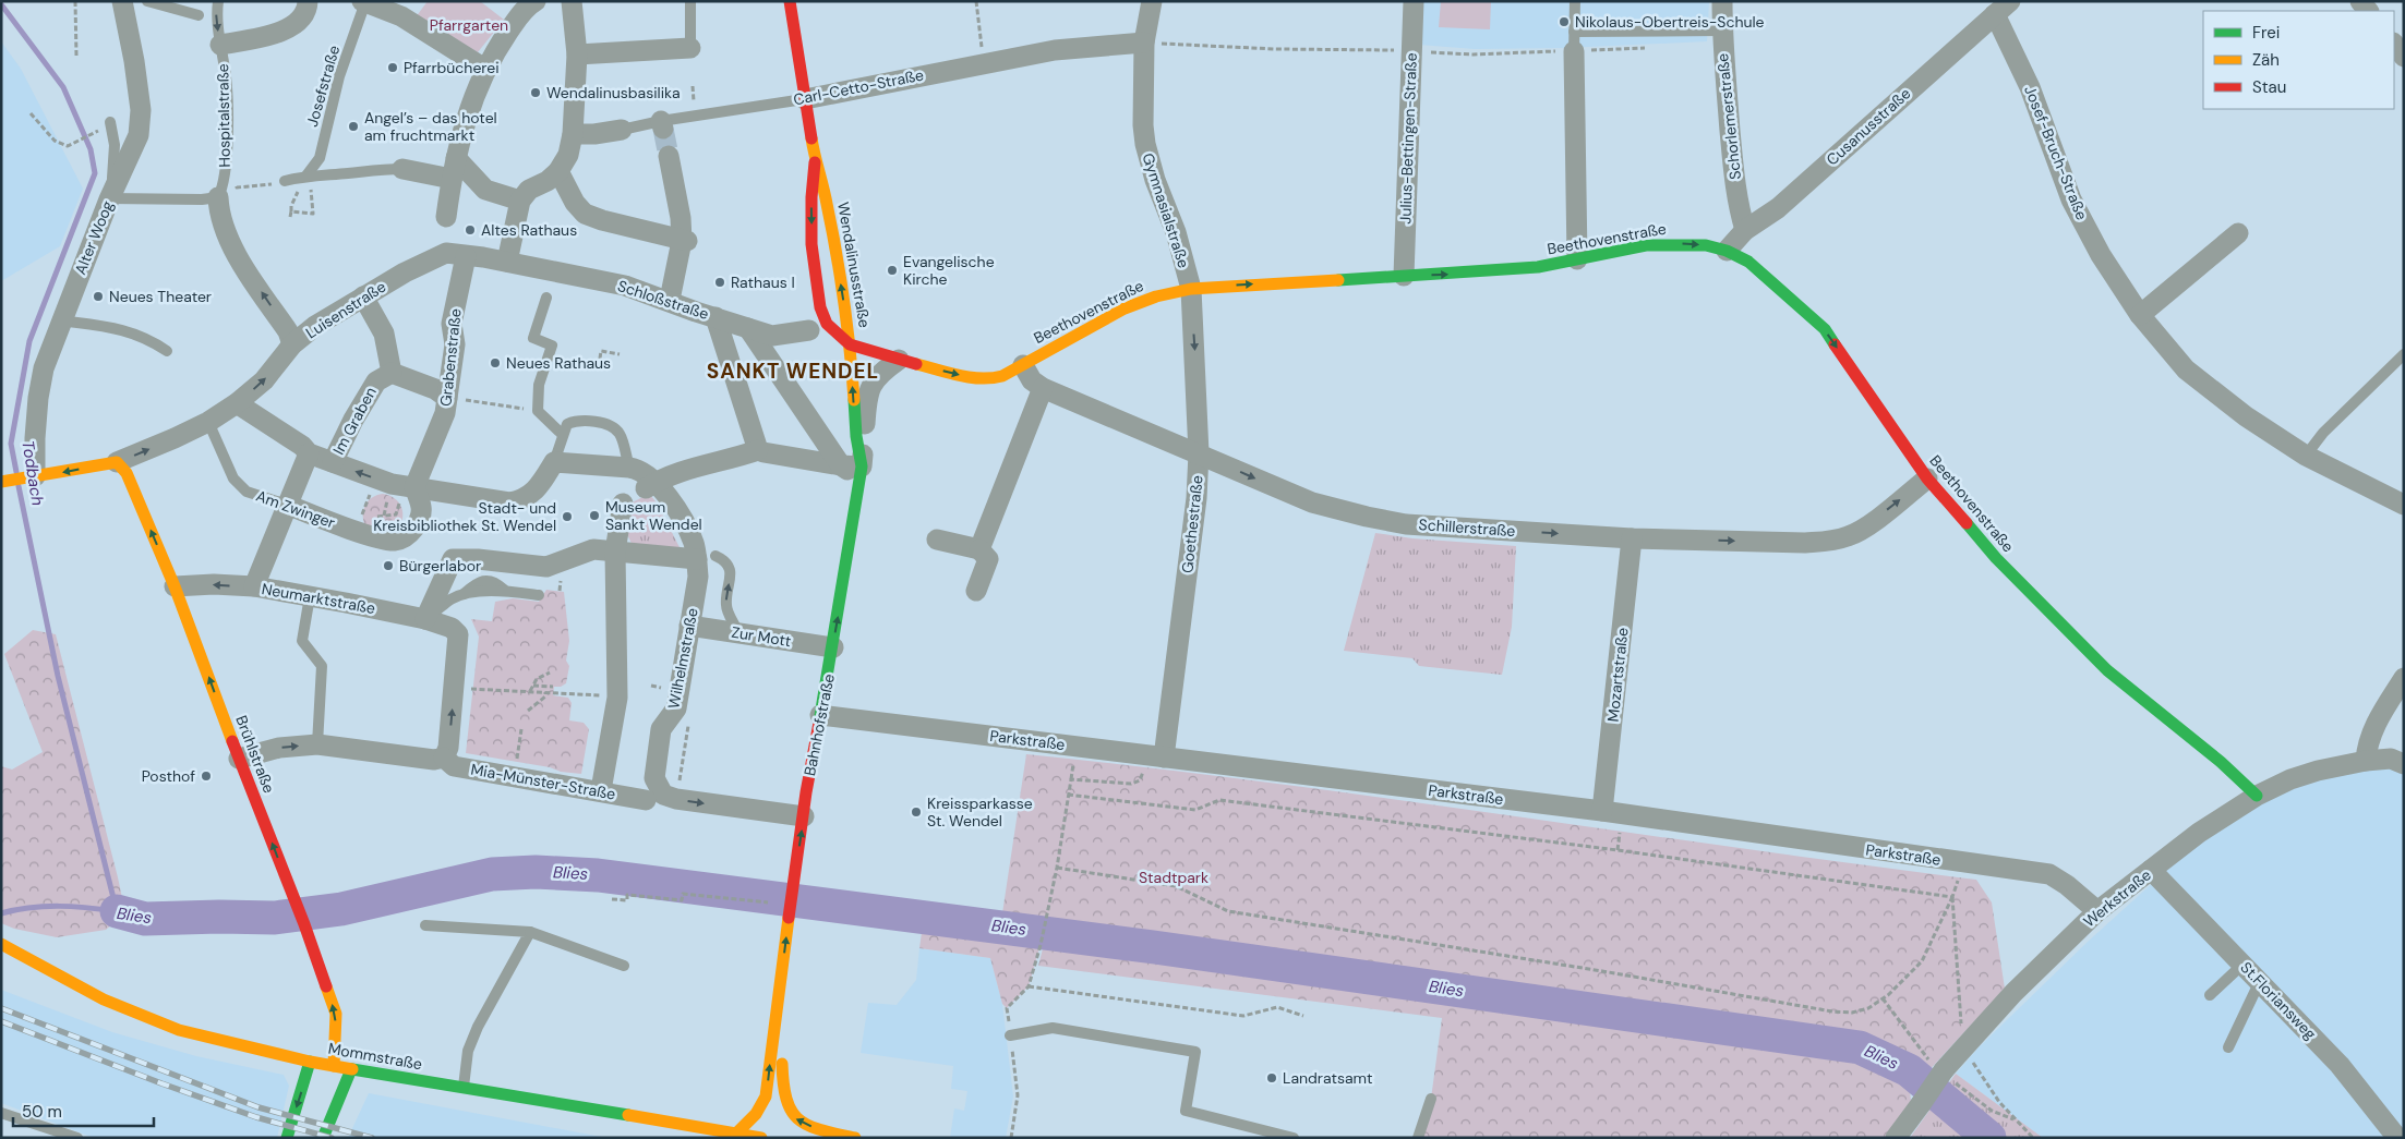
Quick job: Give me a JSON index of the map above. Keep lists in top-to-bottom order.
{
  "streets": {
    "main road": [
      "Beethovenstraße",
      "Wendalinusstraße",
      "Bahnhofstraße",
      "Brühlstraße",
      "Mommstraße"
    ],
    "street": [
      "Carl-Cetto-Straße",
      "Hospitalstraße",
      "Schorlemerstraße",
      "Cusanusstraße",
      "Julius-Bettingen-Straße",
      "Josef-Bruch-Straße",
      "Gymnasialstraße",
      "Alter Woog",
      "Schloßstraße",
      "Luisenstraße",
      "Grabenstraße",
      "Im Graben",
      "Am Zwinger",
      "Goethestraße",
      "Schillerstraße",
      "Neumarktstraße",
      "Zur Mott",
      "Wilhelmstraße",
      "Mozartstraße",
      "Parkstraße",
      "Mia-Münster-Straße",
      "Werkstraße",
      "St.Floriansweg"
    ],
    "lane": ["Josefstraße"]
  },
  "crossings": [
    ["Carl-Cetto-Straße", "Gymnasialstraße"],
    ["Carl-Cetto-Straße", "Wendalinusstraße"],
    ["Hospitalstraße", "Luisenstraße"],
    ["Schorlemerstraße", "Cusanusstraße"],
    ["Cusanusstraße", "Josef-Bruch-Straße"],
    ["Cusanusstraße", "Beethovenstraße"],
    ["Julius-Bettingen-Straße", "Beethovenstraße"],
    ["Gymnasialstraße", "Beethovenstraße"],
    ["Gymnasialstraße", "Goethestraße"],
    ["Beethovenstraße", "Wendalinusstraße"],
    ["Beethovenstraße", "Goethestraße"],
    ["Beethovenstraße", "Schillerstraße"],
    ["Beethovenstraße", "Bahnhofstraße"],
    ["Beethovenstraße", "Werkstraße"],
    ["Wendalinusstraße", "Schloßstraße"],
    ["Wendalinusstraße", "Bahnhofstraße"],
    ["Schloßstraße", "Luisenstraße"],
    ["Schloßstraße", "Grabenstraße"],
    ["Luisenstraße", "Grabenstraße"],
    ["Luisenstraße", "Am Zwinger"],
    ["Luisenstraße", "Brühlstraße"],
    ["Grabenstraße", "Am Zwinger"],
    ["Im Graben", "Am Zwinger"],
    ["Im Graben", "Neumarktstraße"],
    ["Goethestraße", "Schillerstraße"],
    ["Goethestraße", "Parkstraße"],
    ["Schillerstraße", "Mozartstraße"],
    ["Neumarktstraße", "Brühlstraße"],
    ["Zur Mott", "Wilhelmstraße"],
    ["Zur Mott", "Bahnhofstraße"],
    ["Wilhelmstraße", "Mia-Münster-Straße"],
    ["Mozartstraße", "Parkstraße"],
    ["Bahnhofstraße", "Parkstraße"],
    ["Bahnhofstraße", "Mommstraße"],
    ["Parkstraße", "Werkstraße"],
    ["Brühlstraße", "Mia-Münster-Straße"],
    ["Brühlstraße", "Mommstraße"],
    ["Werkstraße", "St.Floriansweg"]
  ],
  "one_way": [
    "Beethovenstraße",
    "Luisenstraße",
    "Schillerstraße",
    "Bahnhofstraße",
    "Brühlstraße"
  ],
  "districts": ["SANKT WENDEL"],
  "water": ["Todbach", "Blies"],
  "parks": ["Pfarrgarten", "Stadtpark"],
  "places": [
    "Nikolaus-Obertreis-Schule",
    "Pfarrbücherei",
    "Wendalinusbasilika",
    "Angel’s – das hotel am fruchtmarkt",
    "Altes Rathaus",
    "Evangelische Kirche",
    "Rathaus I",
    "Neues Theater",
    "Neues Rathaus",
    "Museum Sankt Wendel",
    "Stadt- und Kreisbibliothek St. Wendel",
    "Bürgerlabor",
    "Posthof",
    "Kreissparkasse St. Wendel",
    "Landratsamt"
  ],
  "legend": ["Frei", "Zäh", "Stau"],
  "scale_bar": "50 m"
}
